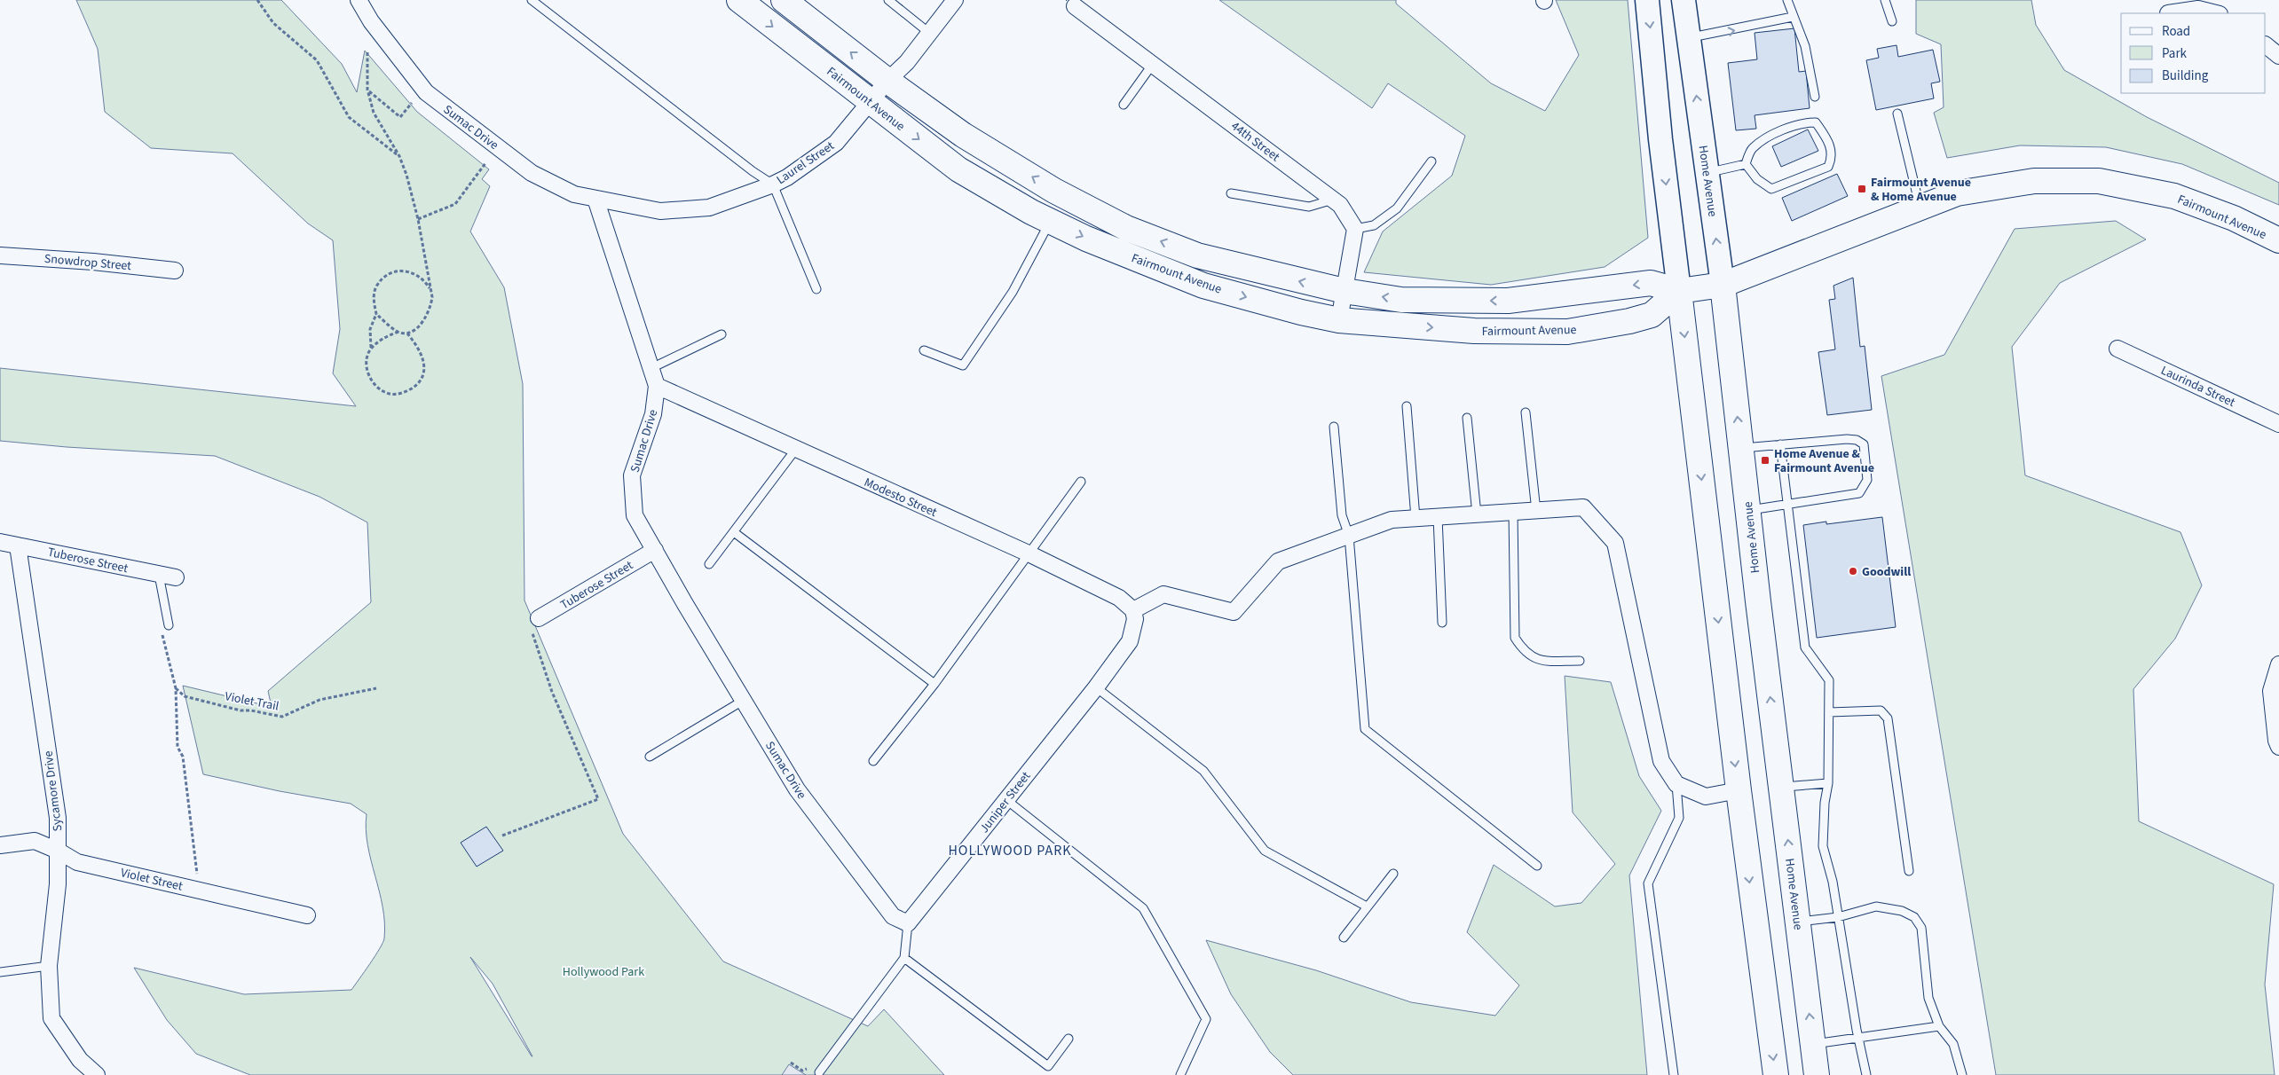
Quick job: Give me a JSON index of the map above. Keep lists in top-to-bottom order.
{
  "streets": {
    "main road": ["Fairmount Avenue", "Home Avenue"],
    "street": [
      "Sumac Drive",
      "44th Street",
      "Laurel Street",
      "Snowdrop Street",
      "Laurinda Street",
      "Modesto Street",
      "Tuberose Street",
      "Sycamore Drive",
      "Juniper Street",
      "Violet Street"
    ],
    "path": ["Violet Trail"]
  },
  "crossings": [
    ["Fairmount Avenue", "Laurel Street"],
    ["Fairmount Avenue", "Home Avenue"],
    ["Sumac Drive", "Laurel Street"],
    ["Sumac Drive", "Modesto Street"],
    ["Sumac Drive", "Tuberose Street"],
    ["Sumac Drive", "Juniper Street"],
    ["Modesto Street", "Juniper Street"],
    ["Tuberose Street", "Sycamore Drive"],
    ["Sycamore Drive", "Violet Street"]
  ],
  "districts": ["HOLLYWOOD PARK"],
  "parks": ["Hollywood Park"],
  "places": {
    "transit": ["Fairmount Avenue & Home Avenue", "Home Avenue & Fairmount Avenue"],
    "other": ["Goodwill"]
  },
  "legend": ["Road", "Park", "Building"]
}
